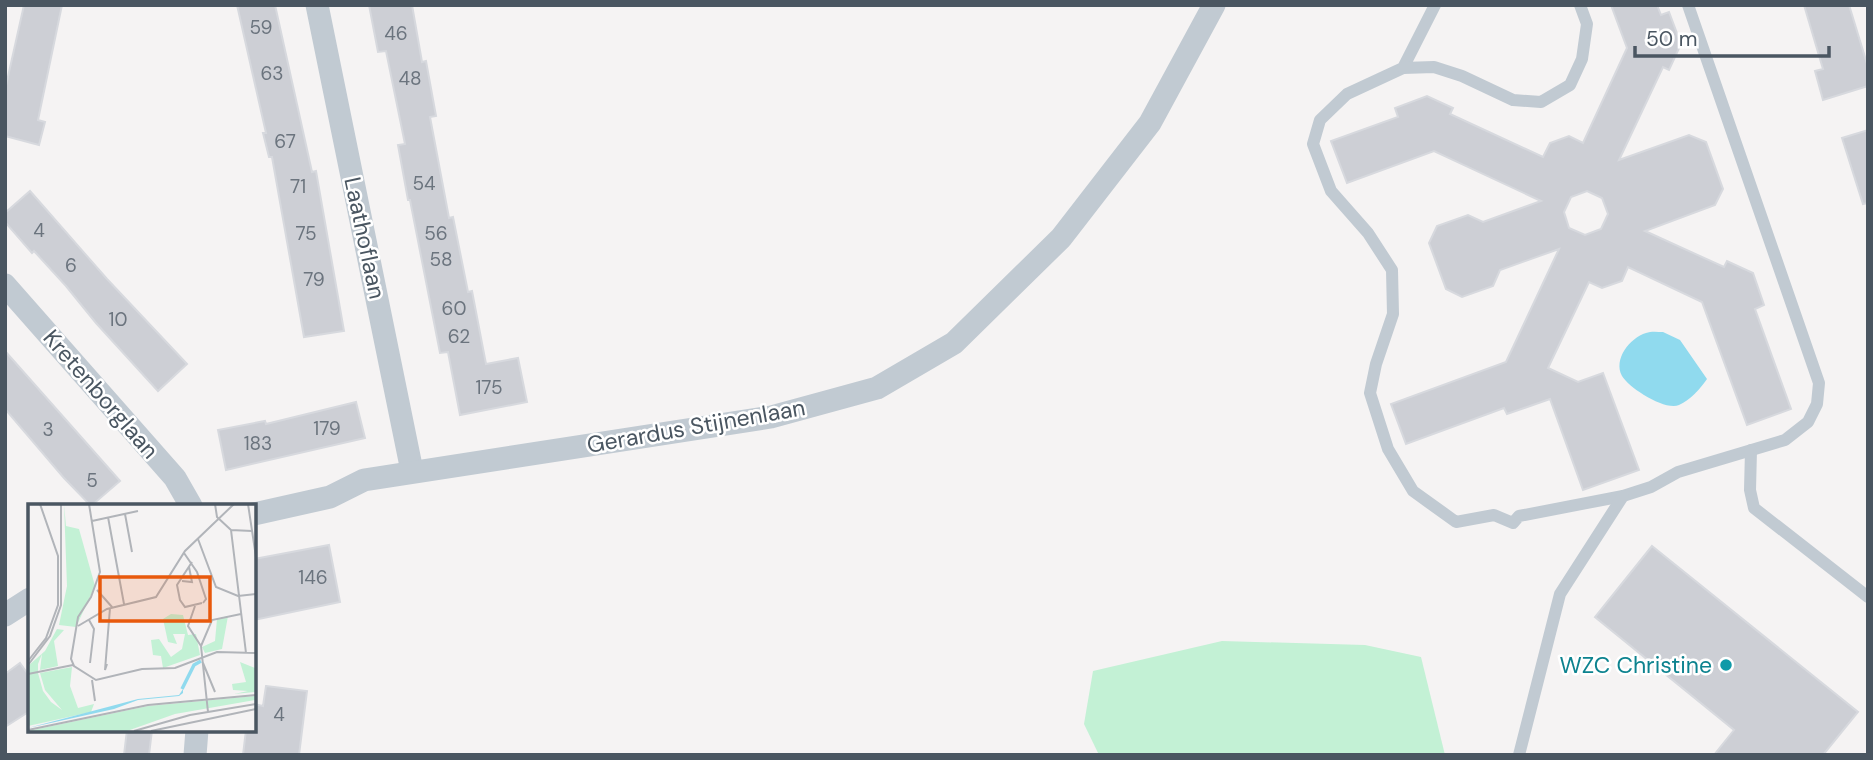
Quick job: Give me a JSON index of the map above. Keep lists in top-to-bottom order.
{
  "streets": {
    "street": ["Laathoflaan", "Kretenborglaan", "Gerardus Stijnenlaan"]
  },
  "crossings": [
    ["Laathoflaan", "Gerardus Stijnenlaan"]
  ],
  "places": ["WZC Christine"],
  "house_numbers": [
    "59",
    "46",
    "63",
    "48",
    "67",
    "54",
    "71",
    "4",
    "75",
    "56",
    "58",
    "6",
    "79",
    "60",
    "10",
    "62",
    "175",
    "179",
    "3",
    "183",
    "5",
    "146",
    "4"
  ],
  "scale_bar": "50 m"
}
